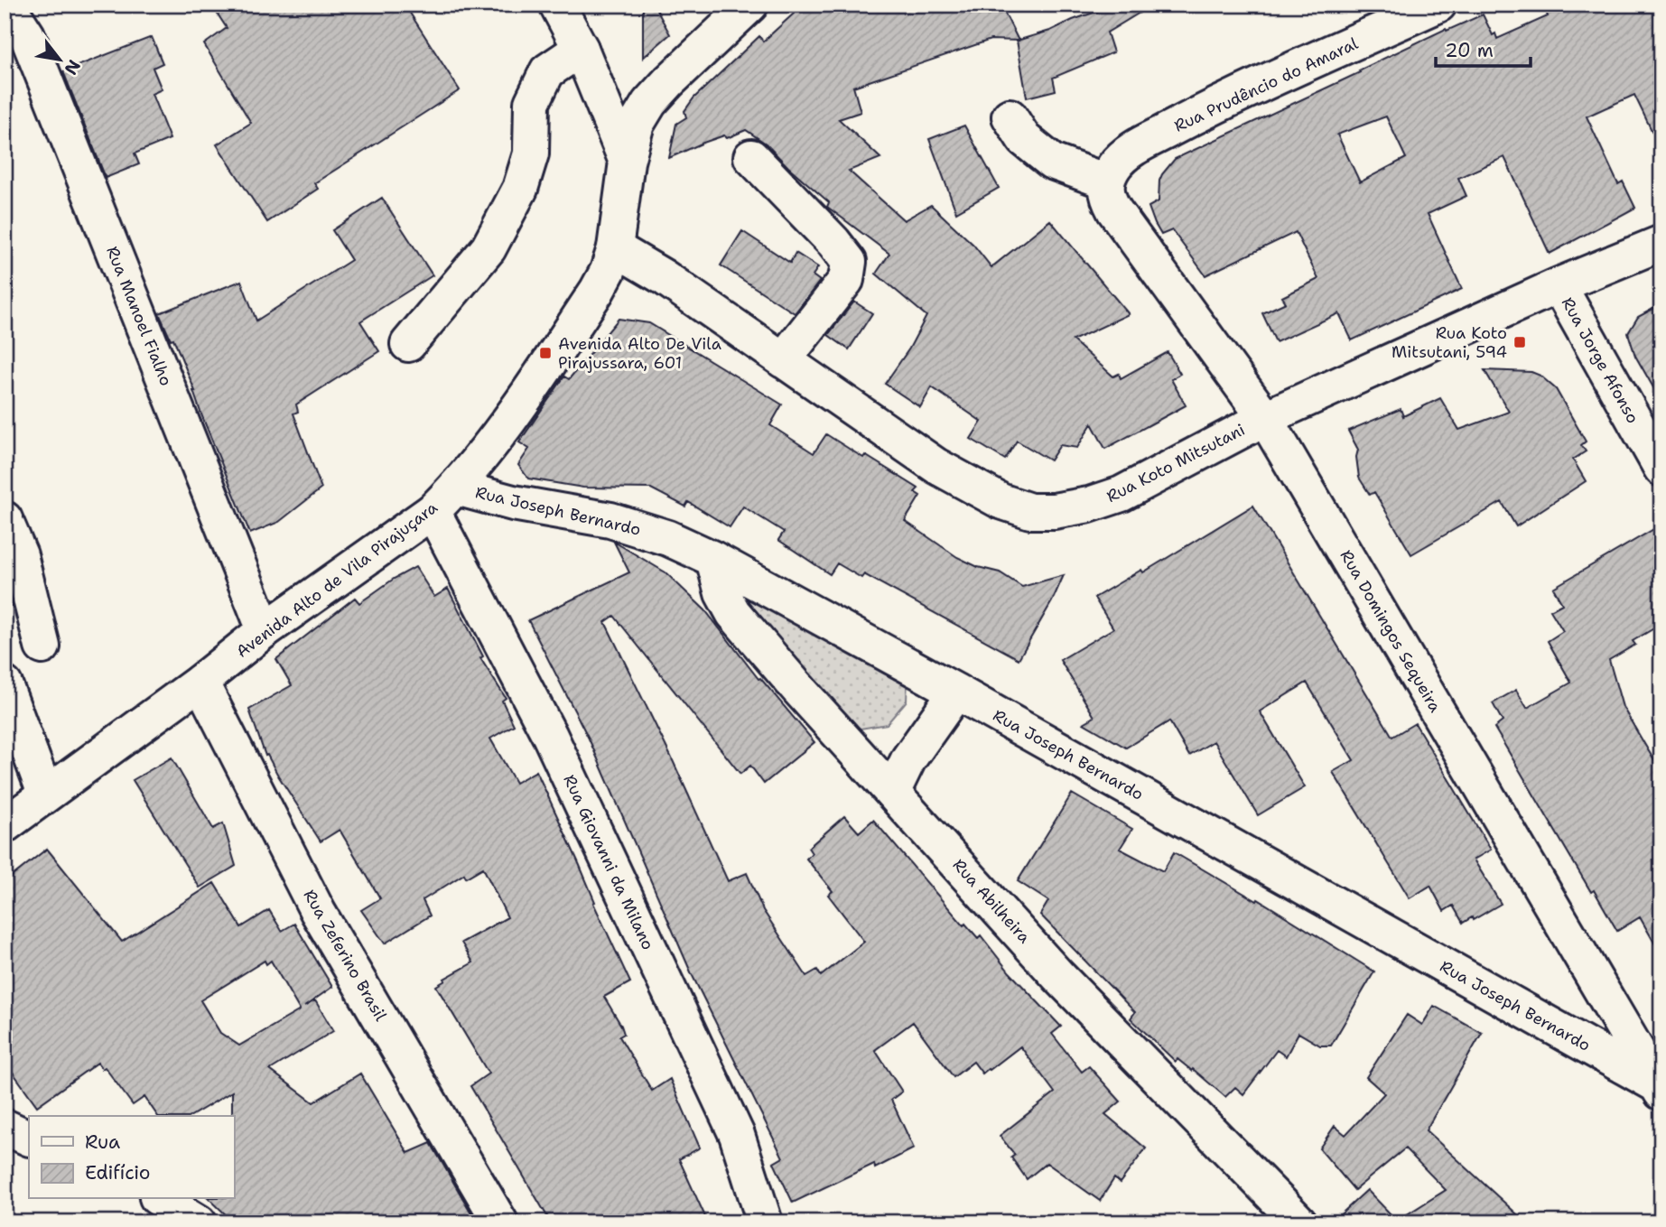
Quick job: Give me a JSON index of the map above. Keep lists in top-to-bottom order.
{
  "streets": {
    "street": [
      "Rua Prudêncio do Amaral",
      "Rua Manoel Fialho",
      "Rua Jorge Afonso",
      "Rua Koto Mitsutani",
      "Rua Joseph Bernardo",
      "Avenida Alto de Vila Pirajuçara",
      "Rua Domingos Sequeira",
      "Rua Giovanni da Milano",
      "Rua Abilheira",
      "Rua Zeferino Brasil"
    ]
  },
  "crossings": [
    ["Rua Prudêncio do Amaral", "Rua Domingos Sequeira"],
    ["Rua Manoel Fialho", "Avenida Alto de Vila Pirajuçara"],
    ["Rua Jorge Afonso", "Rua Koto Mitsutani"],
    ["Rua Koto Mitsutani", "Avenida Alto de Vila Pirajuçara"],
    ["Rua Koto Mitsutani", "Rua Domingos Sequeira"],
    ["Rua Joseph Bernardo", "Avenida Alto de Vila Pirajuçara"],
    ["Rua Joseph Bernardo", "Rua Domingos Sequeira"],
    ["Rua Joseph Bernardo", "Rua Giovanni da Milano"],
    ["Rua Joseph Bernardo", "Rua Abilheira"],
    ["Avenida Alto de Vila Pirajuçara", "Rua Giovanni da Milano"],
    ["Avenida Alto de Vila Pirajuçara", "Rua Zeferino Brasil"]
  ],
  "places": {
    "transit": ["Rua Koto Mitsutani, 594", "Avenida Alto De Vila Pirajussara, 601"]
  },
  "legend": ["Rua", "Edifício"],
  "scale_bar": "20 m",
  "north": "bottom right"
}
